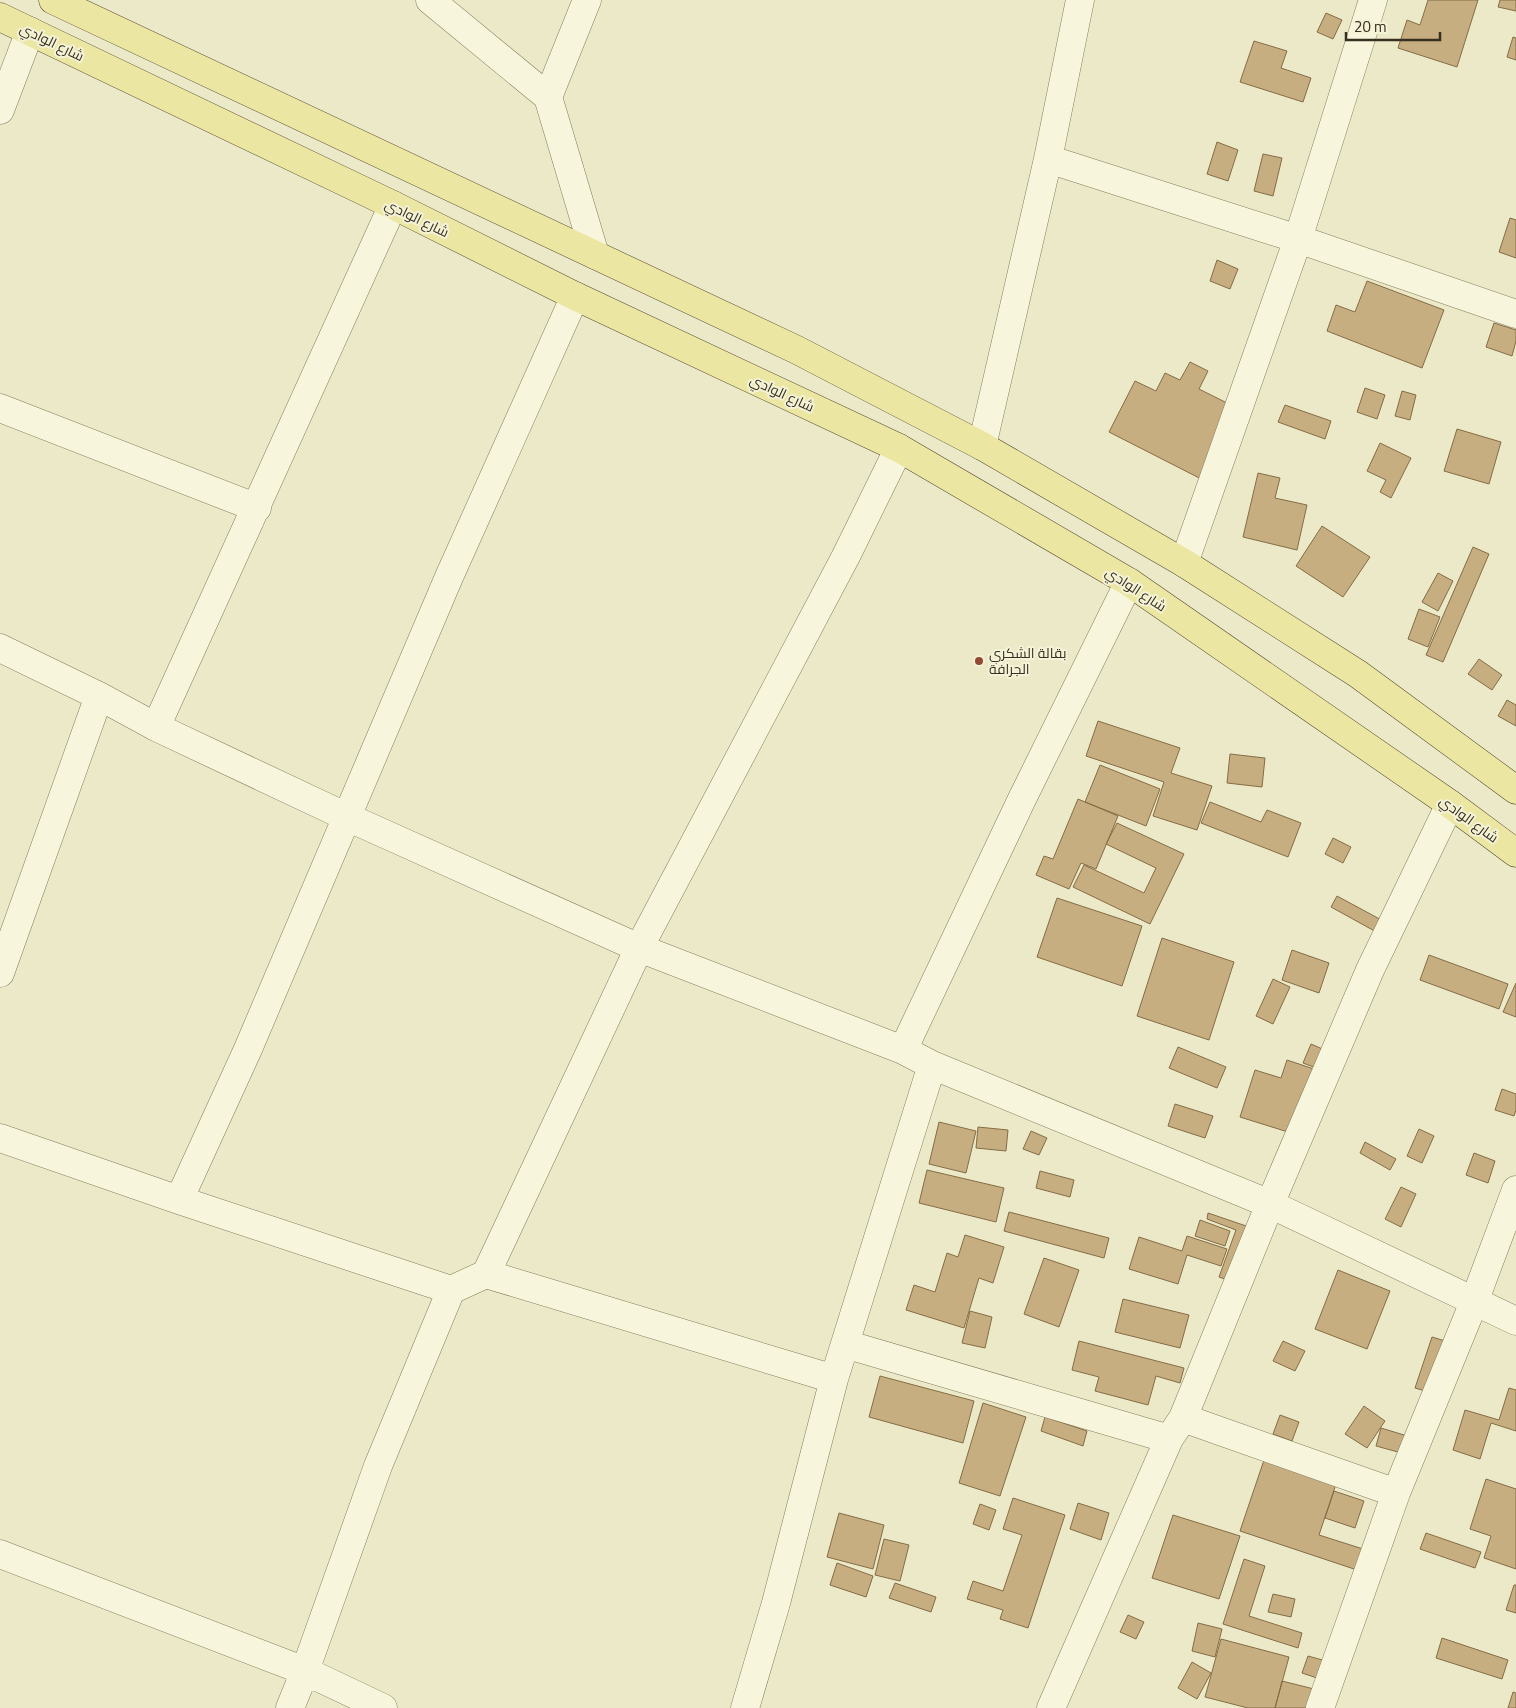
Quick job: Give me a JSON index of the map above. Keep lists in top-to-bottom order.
{
  "streets": {
    "main road": ["شارع الوادي"]
  },
  "places": ["بقالة الشكري الجرافة"],
  "scale_bar": "20 m"
}
